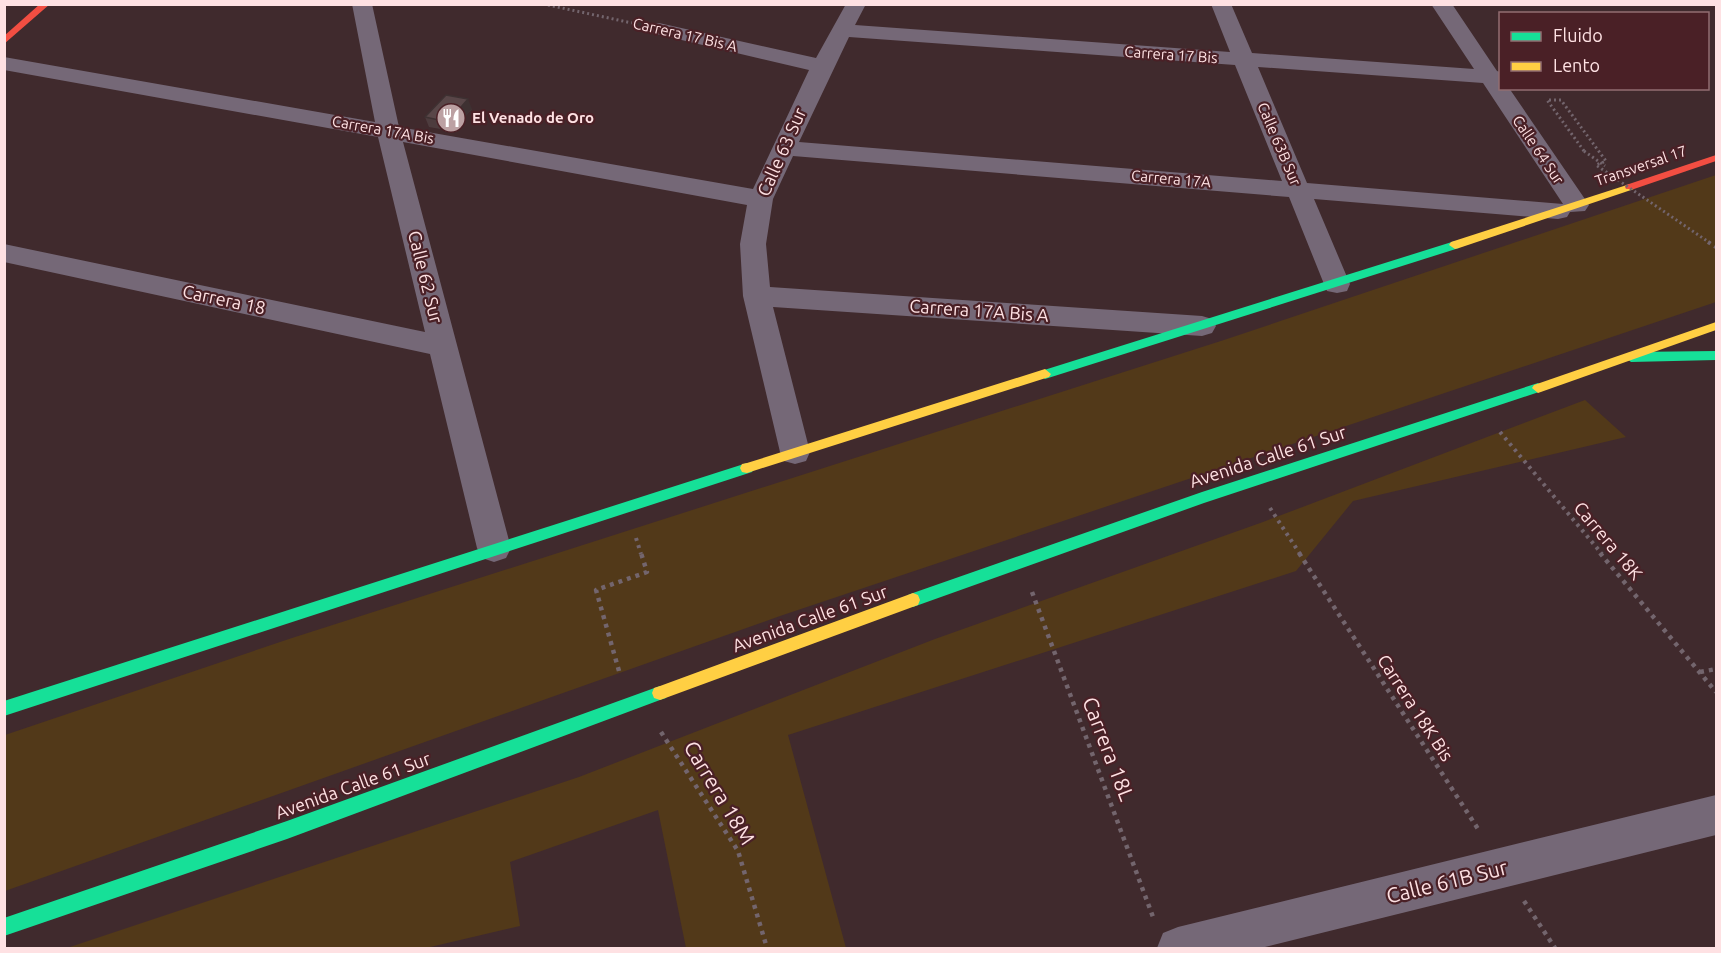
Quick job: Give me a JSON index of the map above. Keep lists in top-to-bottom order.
{
  "streets": {
    "main road": ["Transversal 17", "Avenida Calle 61 Sur"],
    "street": [
      "Carrera 17 Bis A",
      "Carrera 17 Bis",
      "Carrera 17A Bis",
      "Calle 63B Sur",
      "Calle 64 Sur",
      "Calle 63 Sur",
      "Carrera 17A",
      "Calle 62 Sur",
      "Carrera 18",
      "Carrera 17A Bis A",
      "Calle 61B Sur"
    ],
    "path": [
      "Carrera 18K",
      "Carrera 18K Bis",
      "Carrera 18L",
      "Carrera 18M"
    ]
  },
  "crossings": [
    ["Carrera 17 Bis A", "Calle 63 Sur"],
    ["Carrera 17 Bis", "Calle 63B Sur"],
    ["Carrera 17 Bis", "Calle 64 Sur"],
    ["Carrera 17 Bis", "Calle 63 Sur"],
    ["Carrera 17A Bis", "Calle 63 Sur"],
    ["Carrera 17A Bis", "Calle 62 Sur"],
    ["Calle 63B Sur", "Carrera 17A"],
    ["Calle 64 Sur", "Transversal 17"],
    ["Calle 64 Sur", "Carrera 17A"],
    ["Calle 63 Sur", "Carrera 17A"],
    ["Calle 63 Sur", "Carrera 17A Bis A"],
    ["Transversal 17", "Carrera 17A"],
    ["Calle 62 Sur", "Carrera 18"],
    ["Avenida Calle 61 Sur", "Carrera 18K"],
    ["Avenida Calle 61 Sur", "Carrera 18K Bis"],
    ["Avenida Calle 61 Sur", "Carrera 18L"],
    ["Avenida Calle 61 Sur", "Carrera 18M"],
    ["Carrera 18K Bis", "Calle 61B Sur"],
    ["Carrera 18L", "Calle 61B Sur"]
  ],
  "places": {
    "restaurant": ["El Venado de Oro"]
  },
  "legend": ["Fluido", "Lento"]
}
